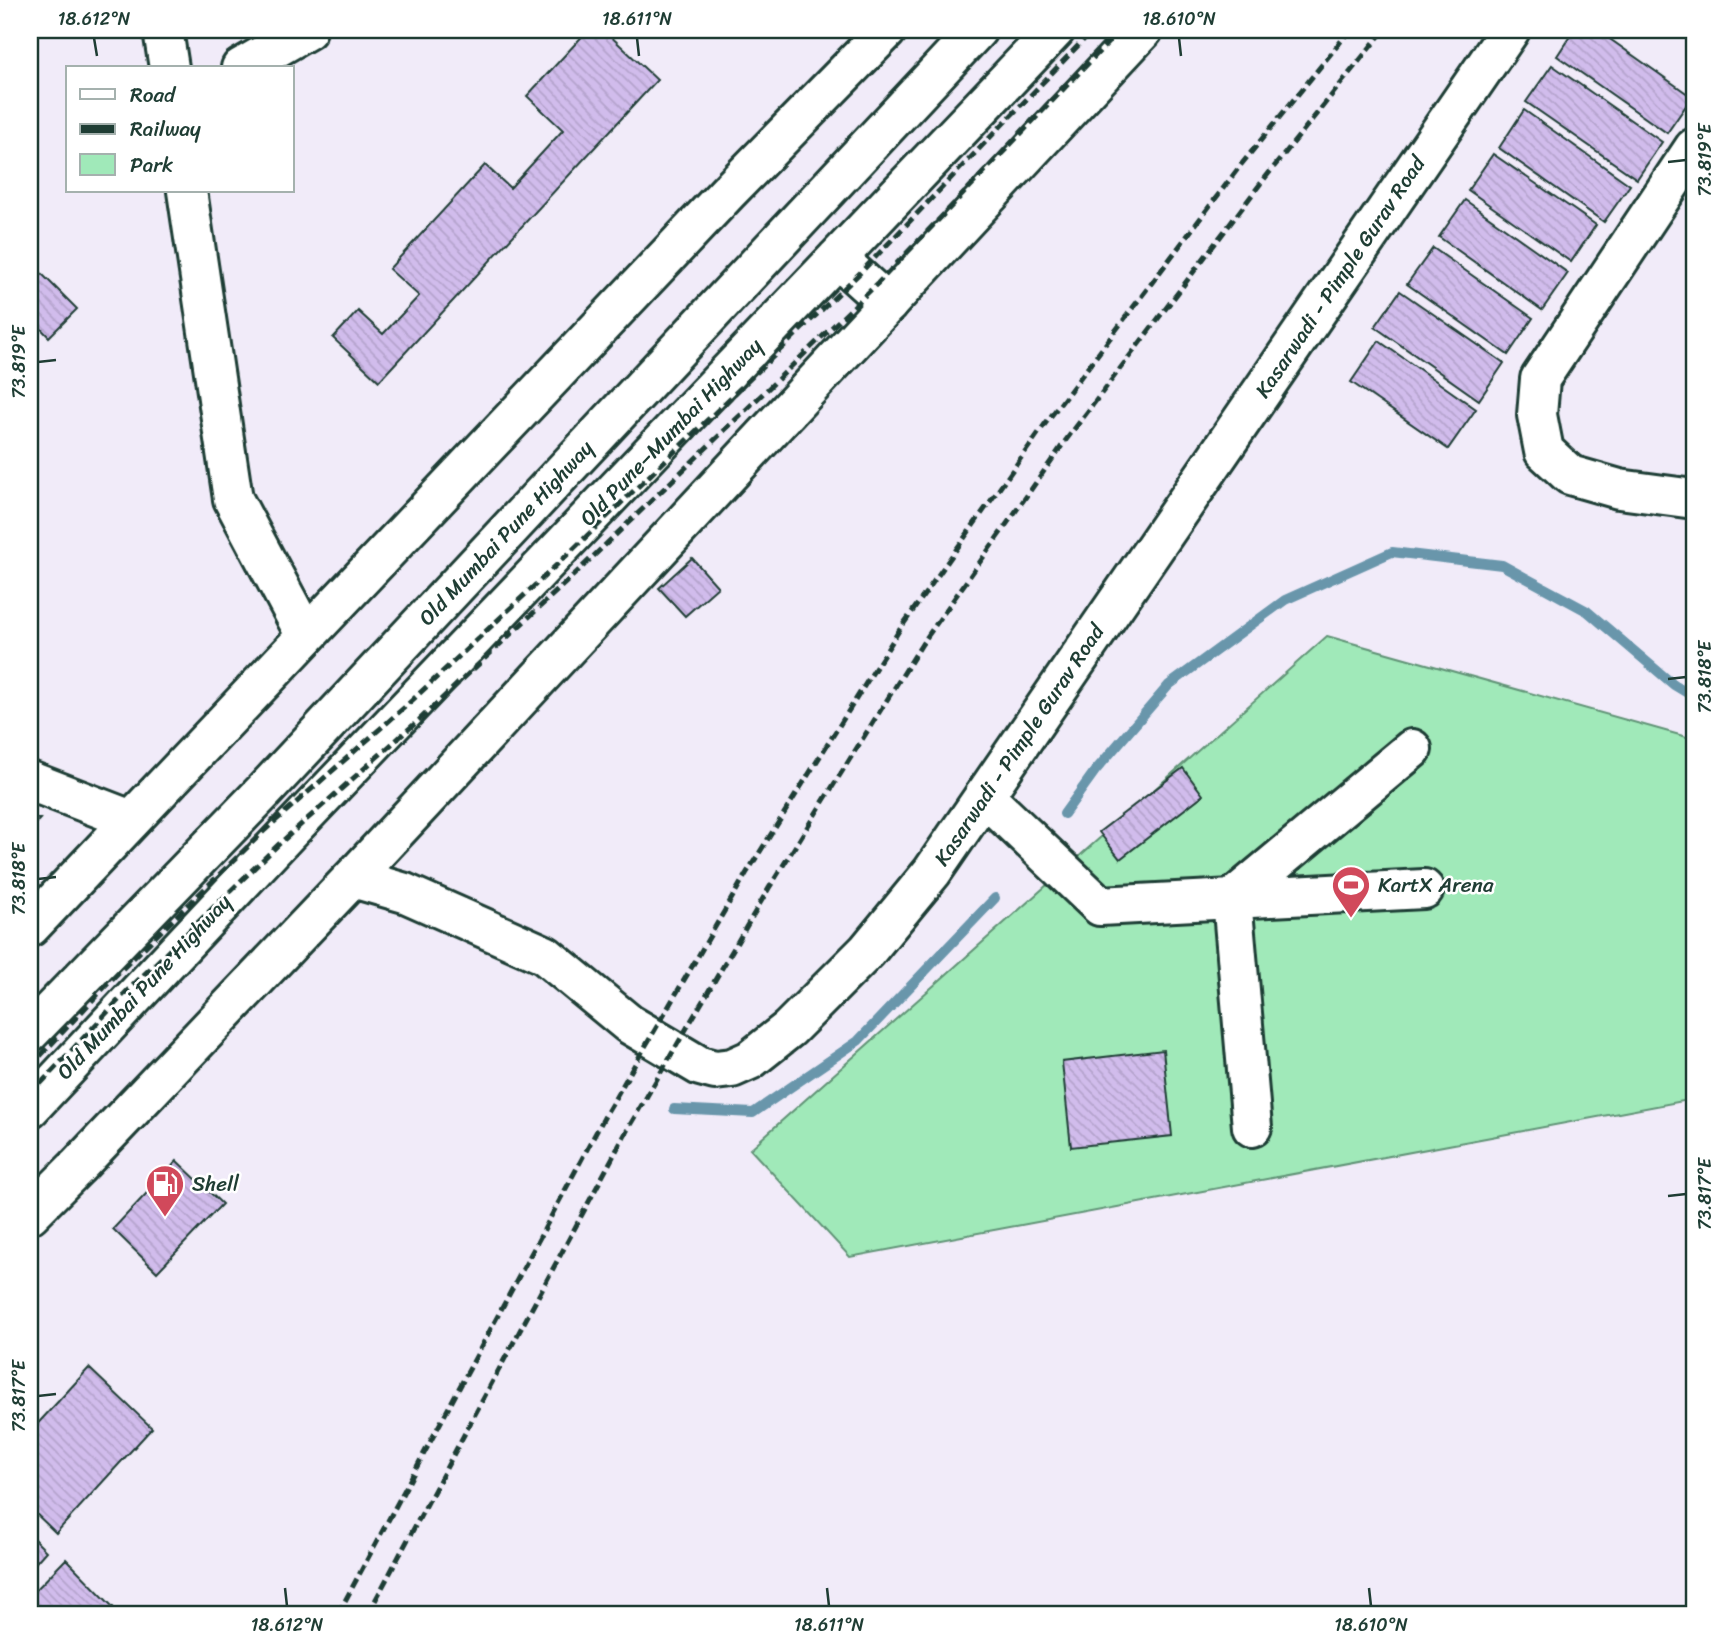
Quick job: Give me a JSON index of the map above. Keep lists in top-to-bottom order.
{
  "streets": {
    "main road": ["Kasarwadi - Pimple Gurav Road", "Old Pune–Mumbai Highway", "Old Mumbai Pune Highway"]
  },
  "crossings": [
    ["Old Pune–Mumbai Highway", "Old Mumbai Pune Highway"]
  ],
  "places": {
    "sports": ["KartX Arena"],
    "fuel station": ["Shell"]
  },
  "legend": ["Road", "Railway", "Park"],
  "coordinates": [
    "18.612°N",
    "18.611°N",
    "18.610°N",
    "73.819°E",
    "73.818°E",
    "73.817°E"
  ]
}
